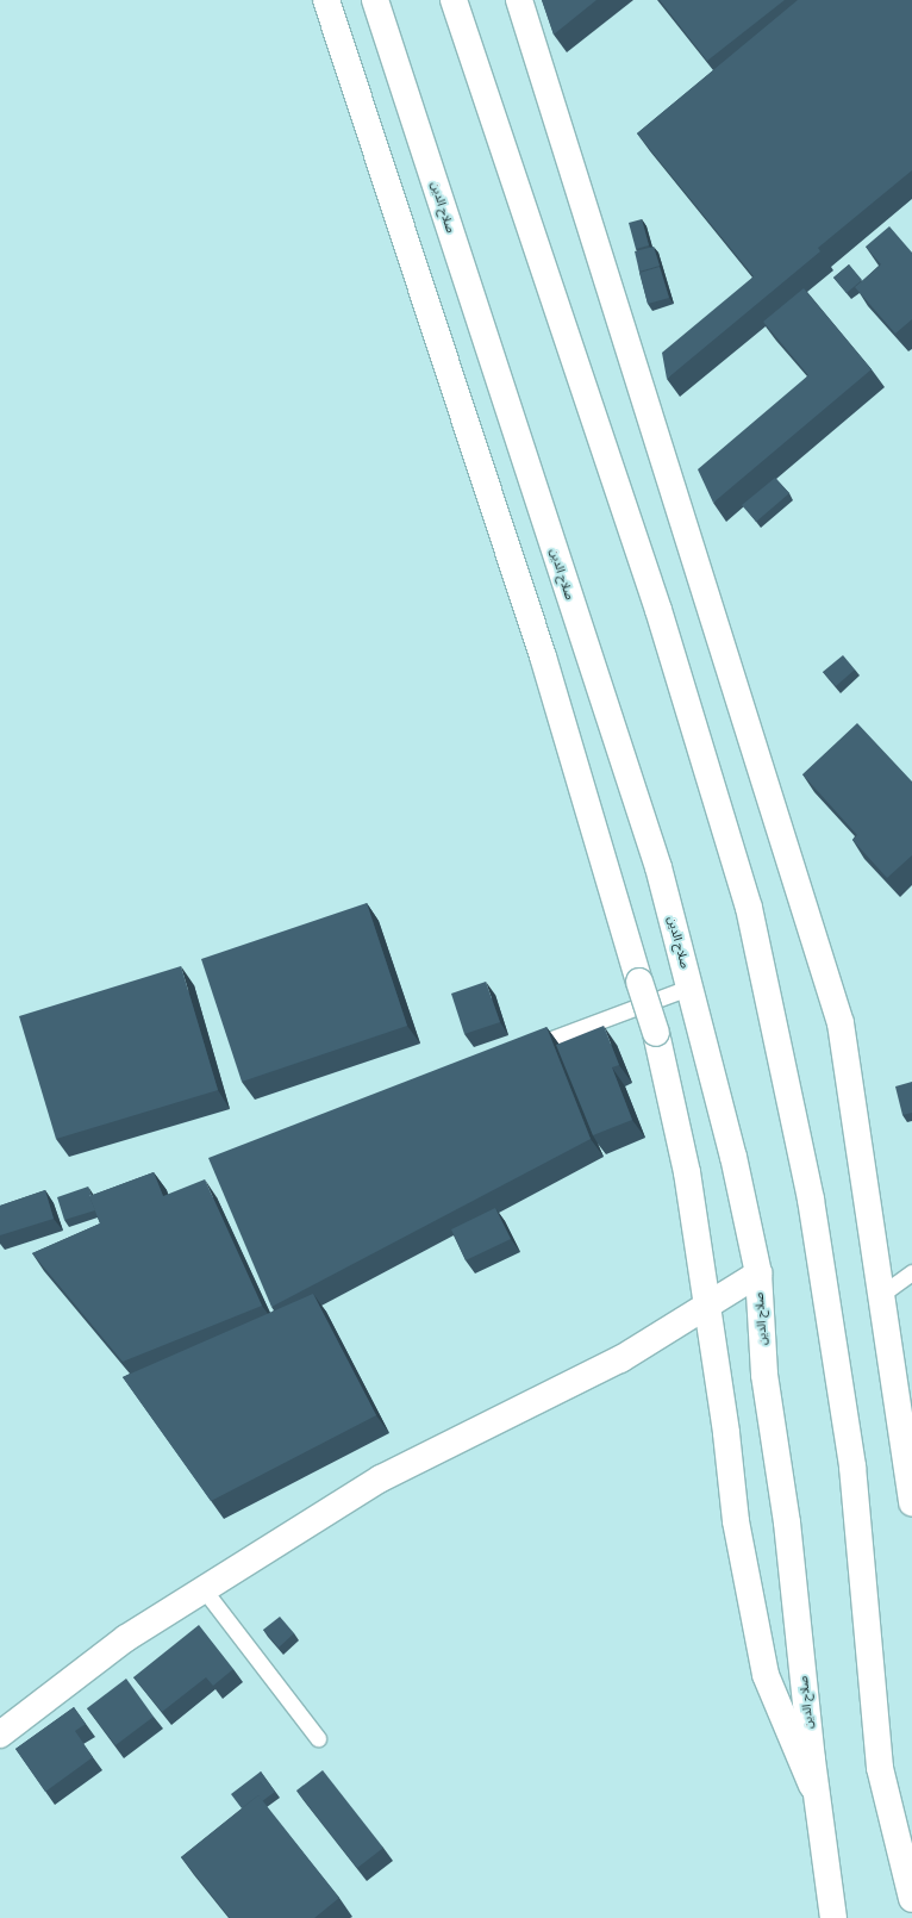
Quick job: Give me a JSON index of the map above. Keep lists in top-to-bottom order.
{
  "streets": {
    "main road": ["صلاح الدين"]
  }
}
